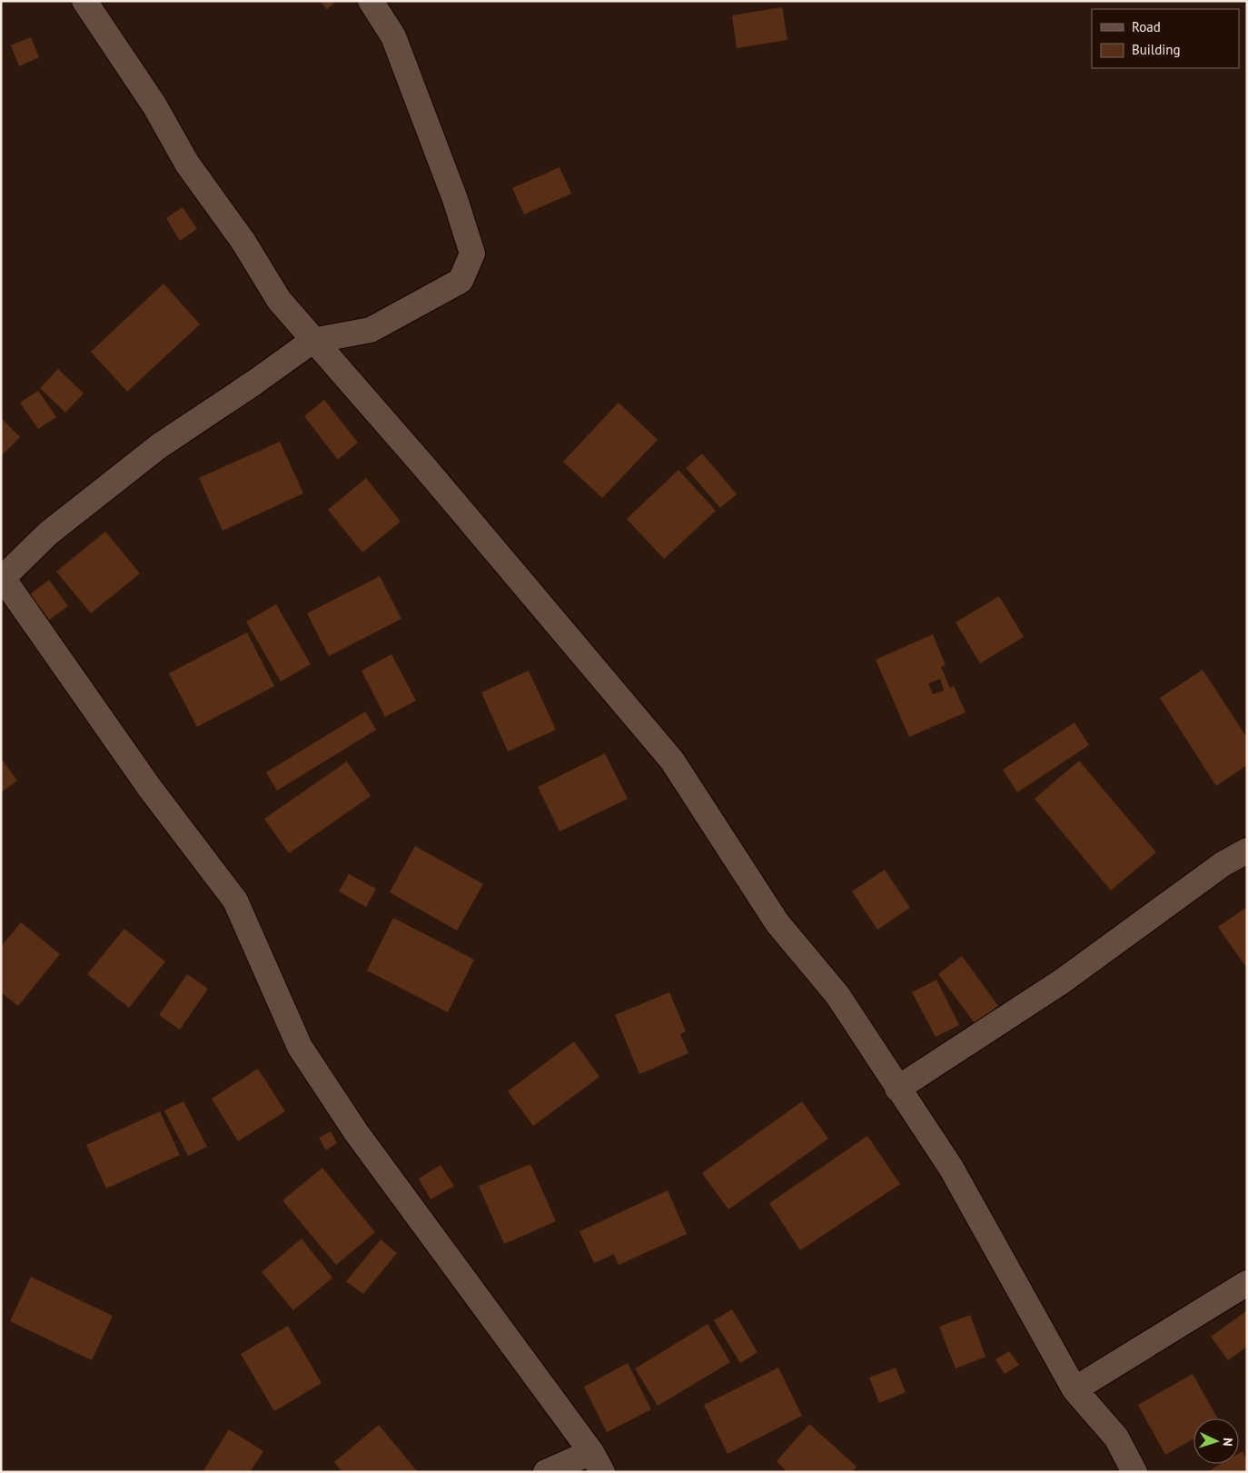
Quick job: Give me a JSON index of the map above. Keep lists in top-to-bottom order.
{
  "legend": ["Road", "Building"],
  "north": "right"
}
